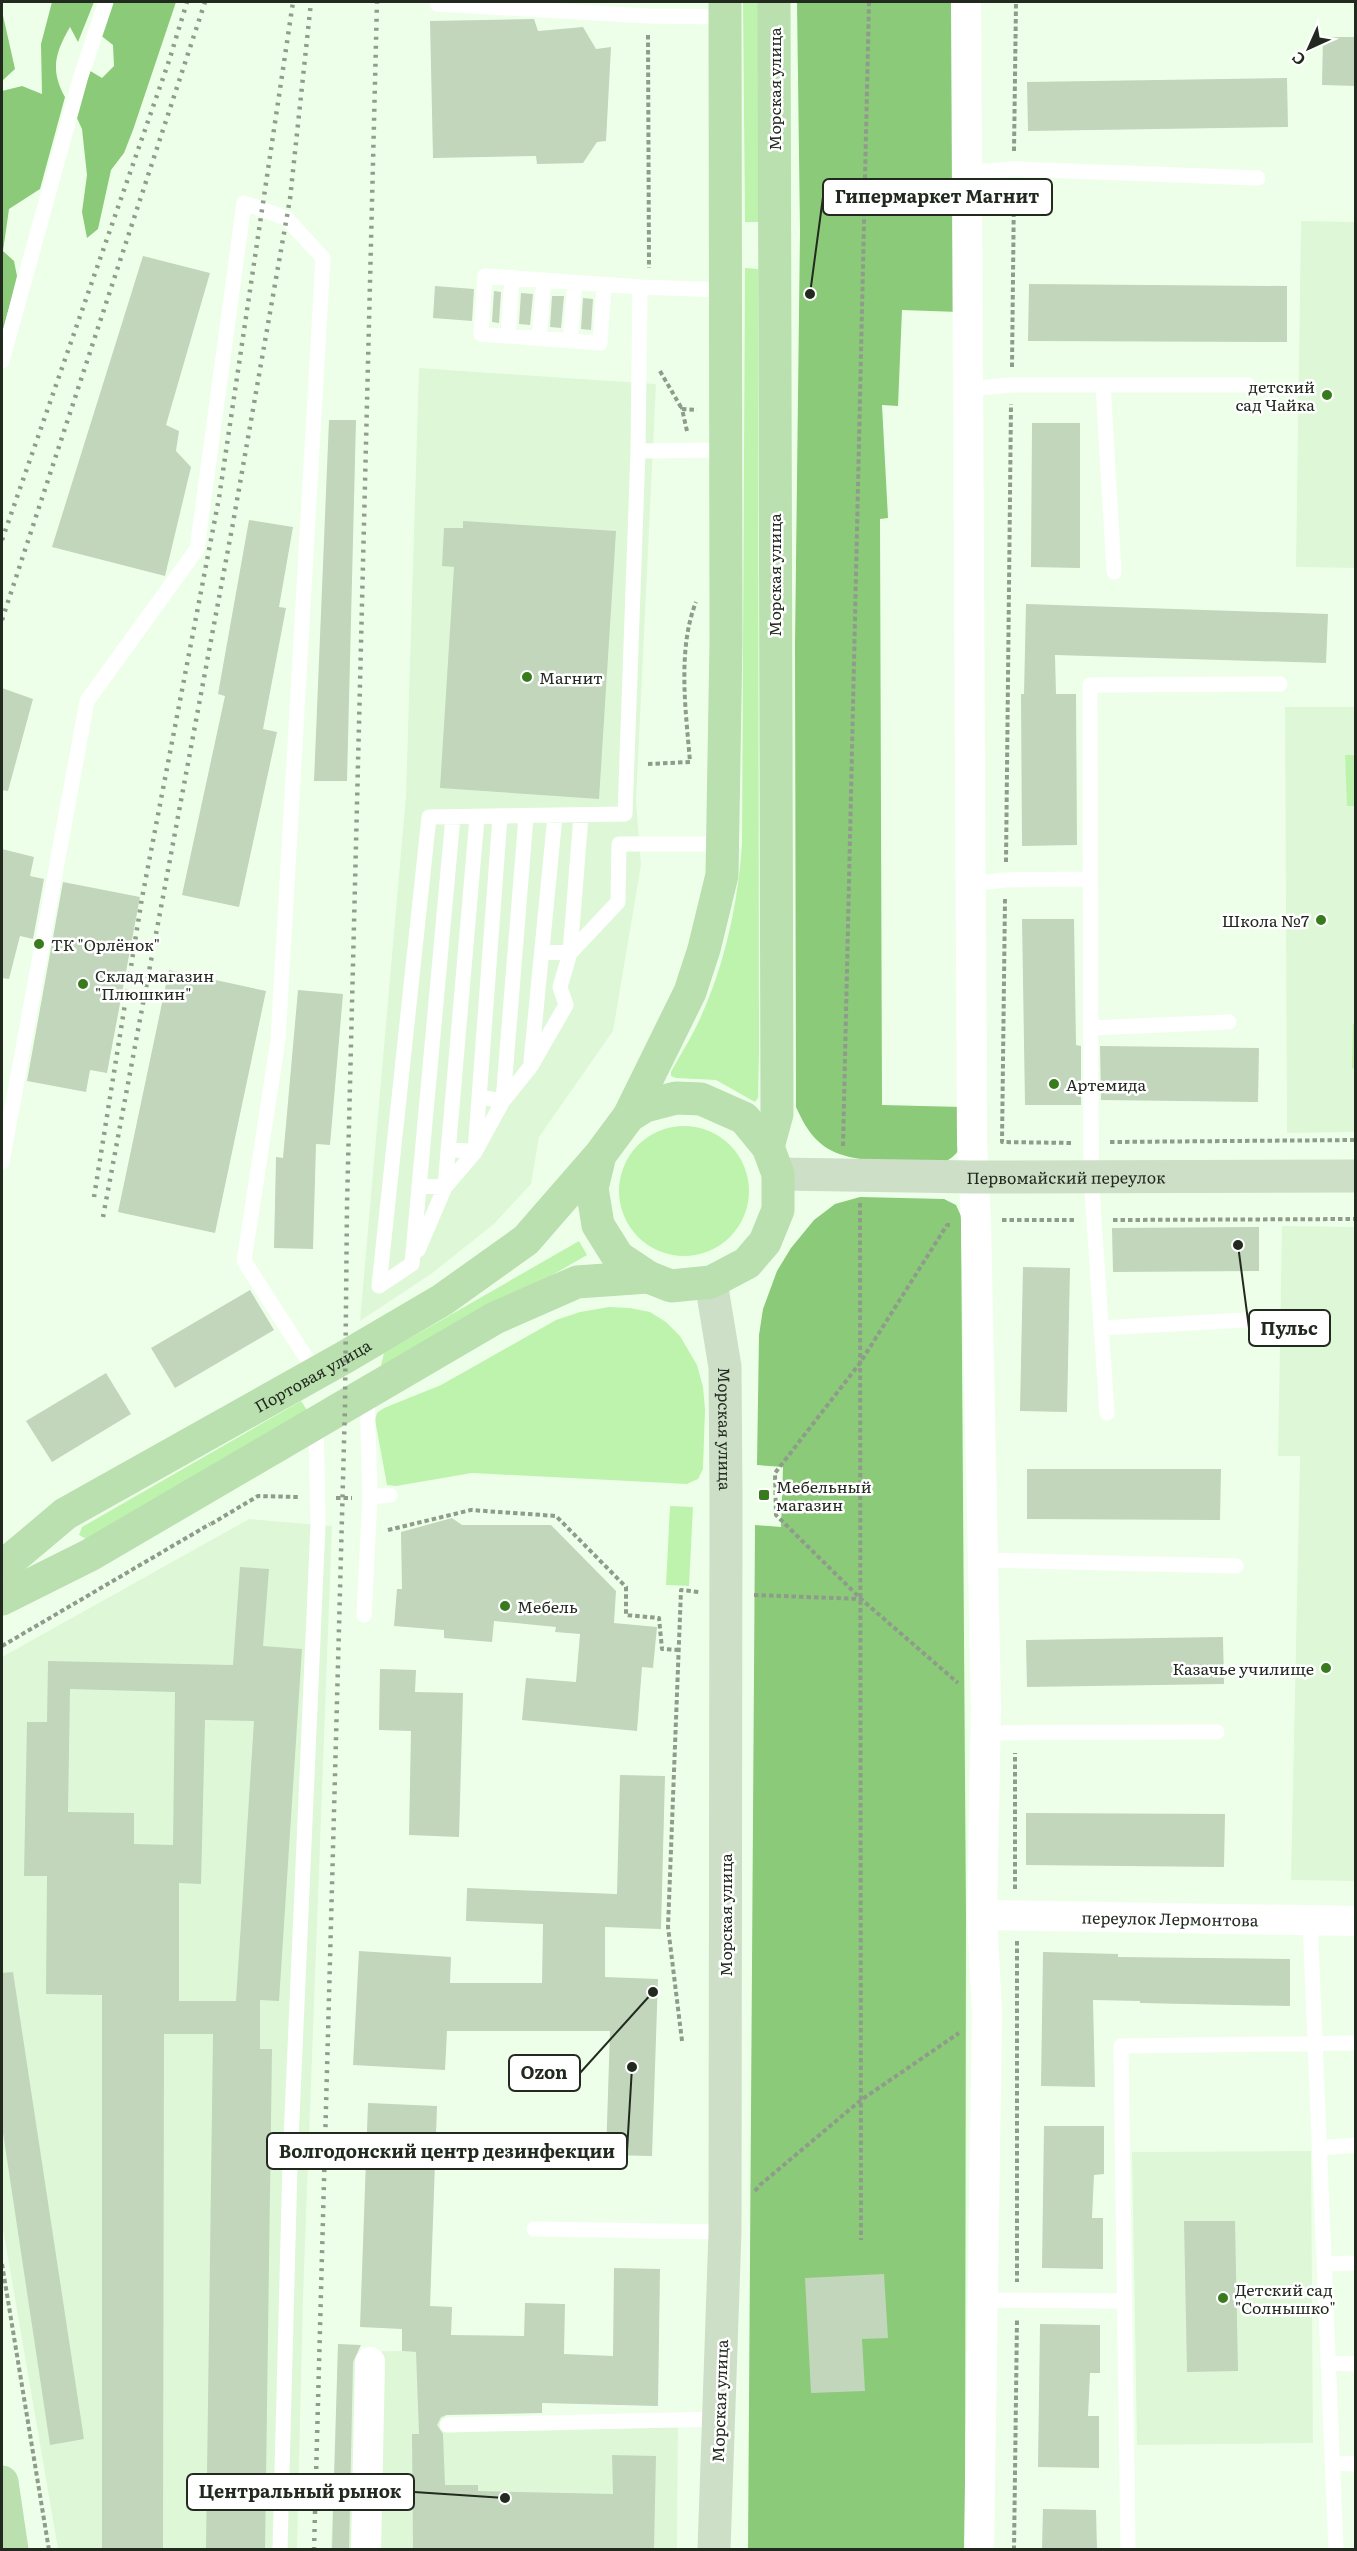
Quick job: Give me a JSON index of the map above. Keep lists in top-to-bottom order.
{
  "streets": {
    "main road": ["Морская улица", "Портовая улица"],
    "street": ["Первомайский переулок", "переулок Лермонтова"]
  },
  "crossings": [
    ["Морская улица", "Первомайский переулок"],
    ["Морская улица", "Портовая улица"],
    ["Первомайский переулок", "Портовая улица"]
  ],
  "places": {
    "other": [
      "Гипермаркет Магнит",
      "детский сад Чайка",
      "Магнит",
      "Школа №7",
      "ТК \"Орлёнок\"",
      "Склад магазин \"Плюшкин\"",
      "Артемида",
      "Пульс",
      "Мебель",
      "Казачье училище",
      "Ozon",
      "Волгодонский центр дезинфекции",
      "Детский сад \"Солнышко\"",
      "Центральный рынок"
    ],
    "transit": ["Мебельный магазин"]
  },
  "north": "bottom left"
}
